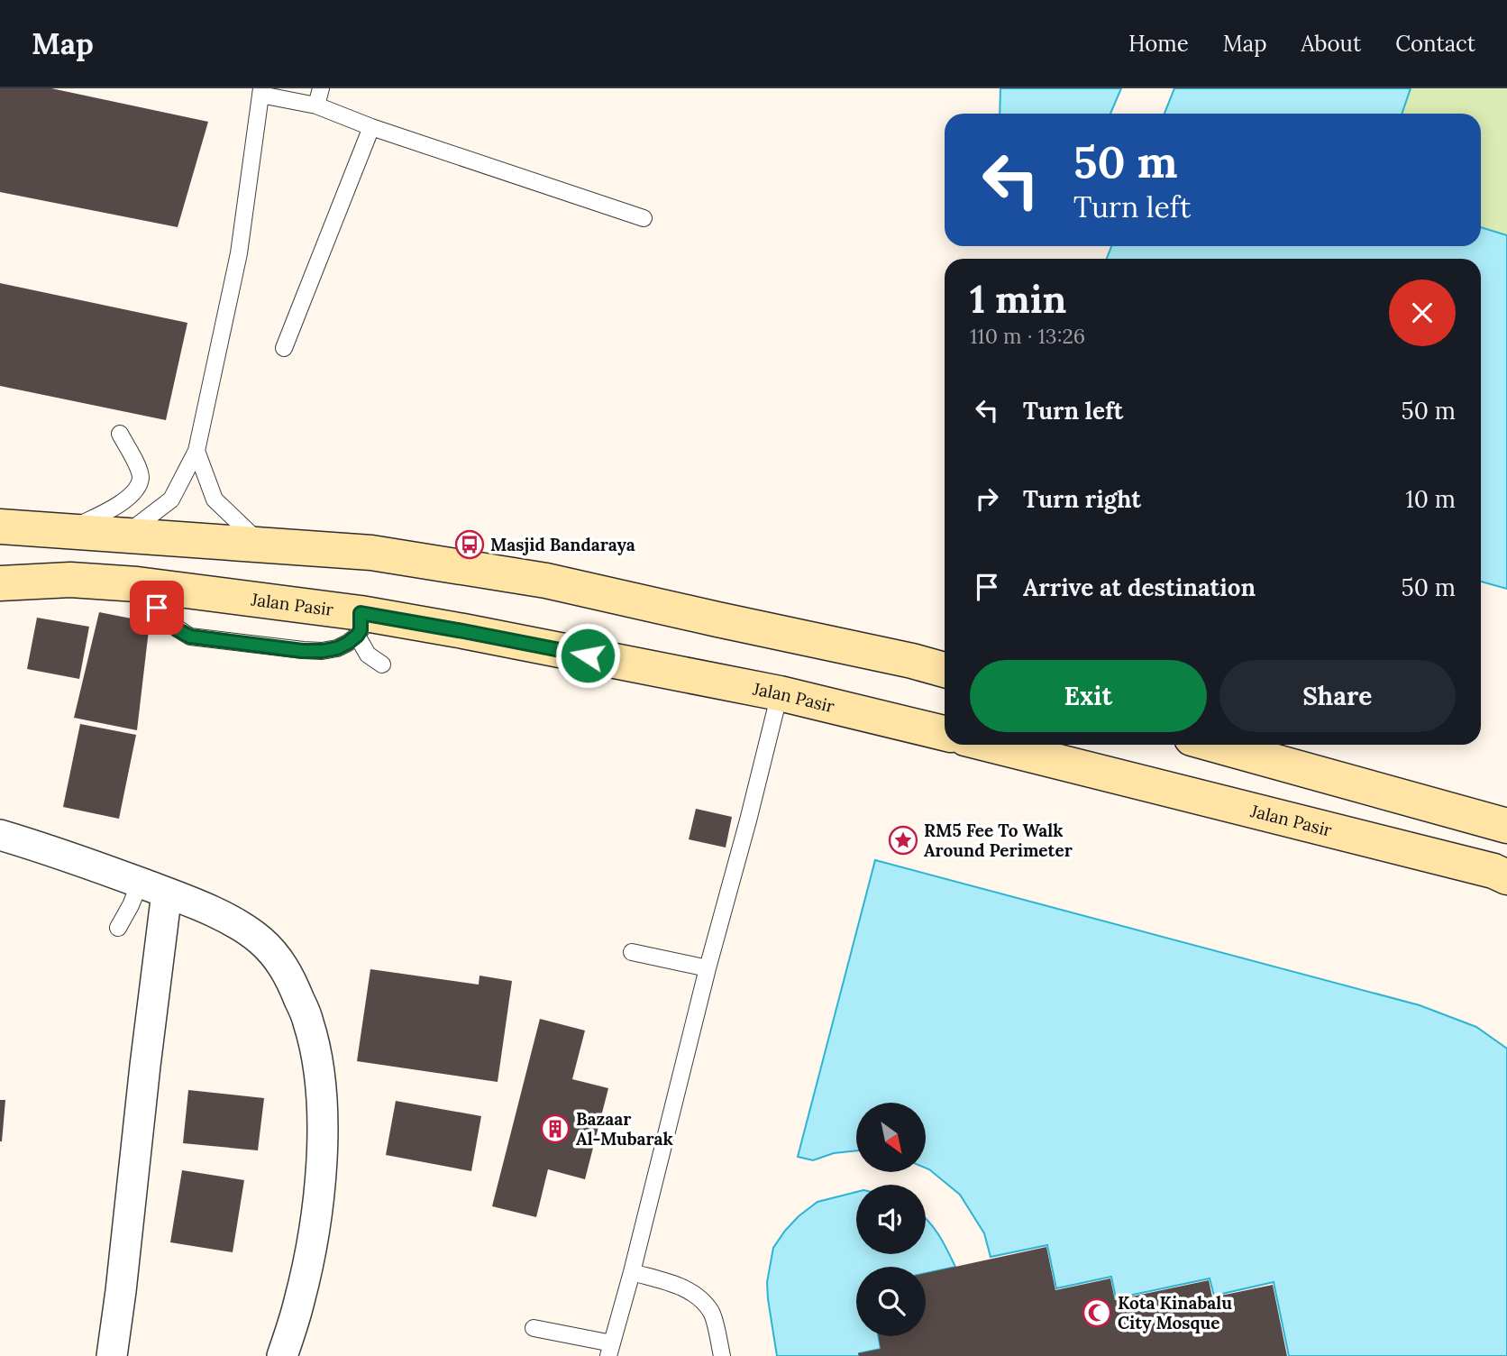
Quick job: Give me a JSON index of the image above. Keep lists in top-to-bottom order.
{
  "streets": {
    "main road": ["Jalan Pasir"]
  },
  "places": {
    "bus stop": ["Masjid Bandaraya"],
    "place": ["RM5 Fee To Walk Around Perimeter"],
    "building": ["Bazaar Al-Mubarak"],
    "mosque": ["Kota Kinabalu City Mosque"]
  },
  "north": "bottom right",
  "page": {
    "header": "Map",
    "nav": [
      "Home",
      "Map",
      "About",
      "Contact"
    ],
    "turn": ["50 m", "Turn left"],
    "heading": ["1 min", "110 m · 13:26"],
    "list": [
      {
        "name": "Turn left",
        "value": "50 m"
      },
      {
        "name": "Turn right",
        "value": "10 m"
      },
      {
        "name": "Arrive at destination",
        "value": "50 m"
      }
    ],
    "buttons": ["Exit", "Share"]
  }
}
